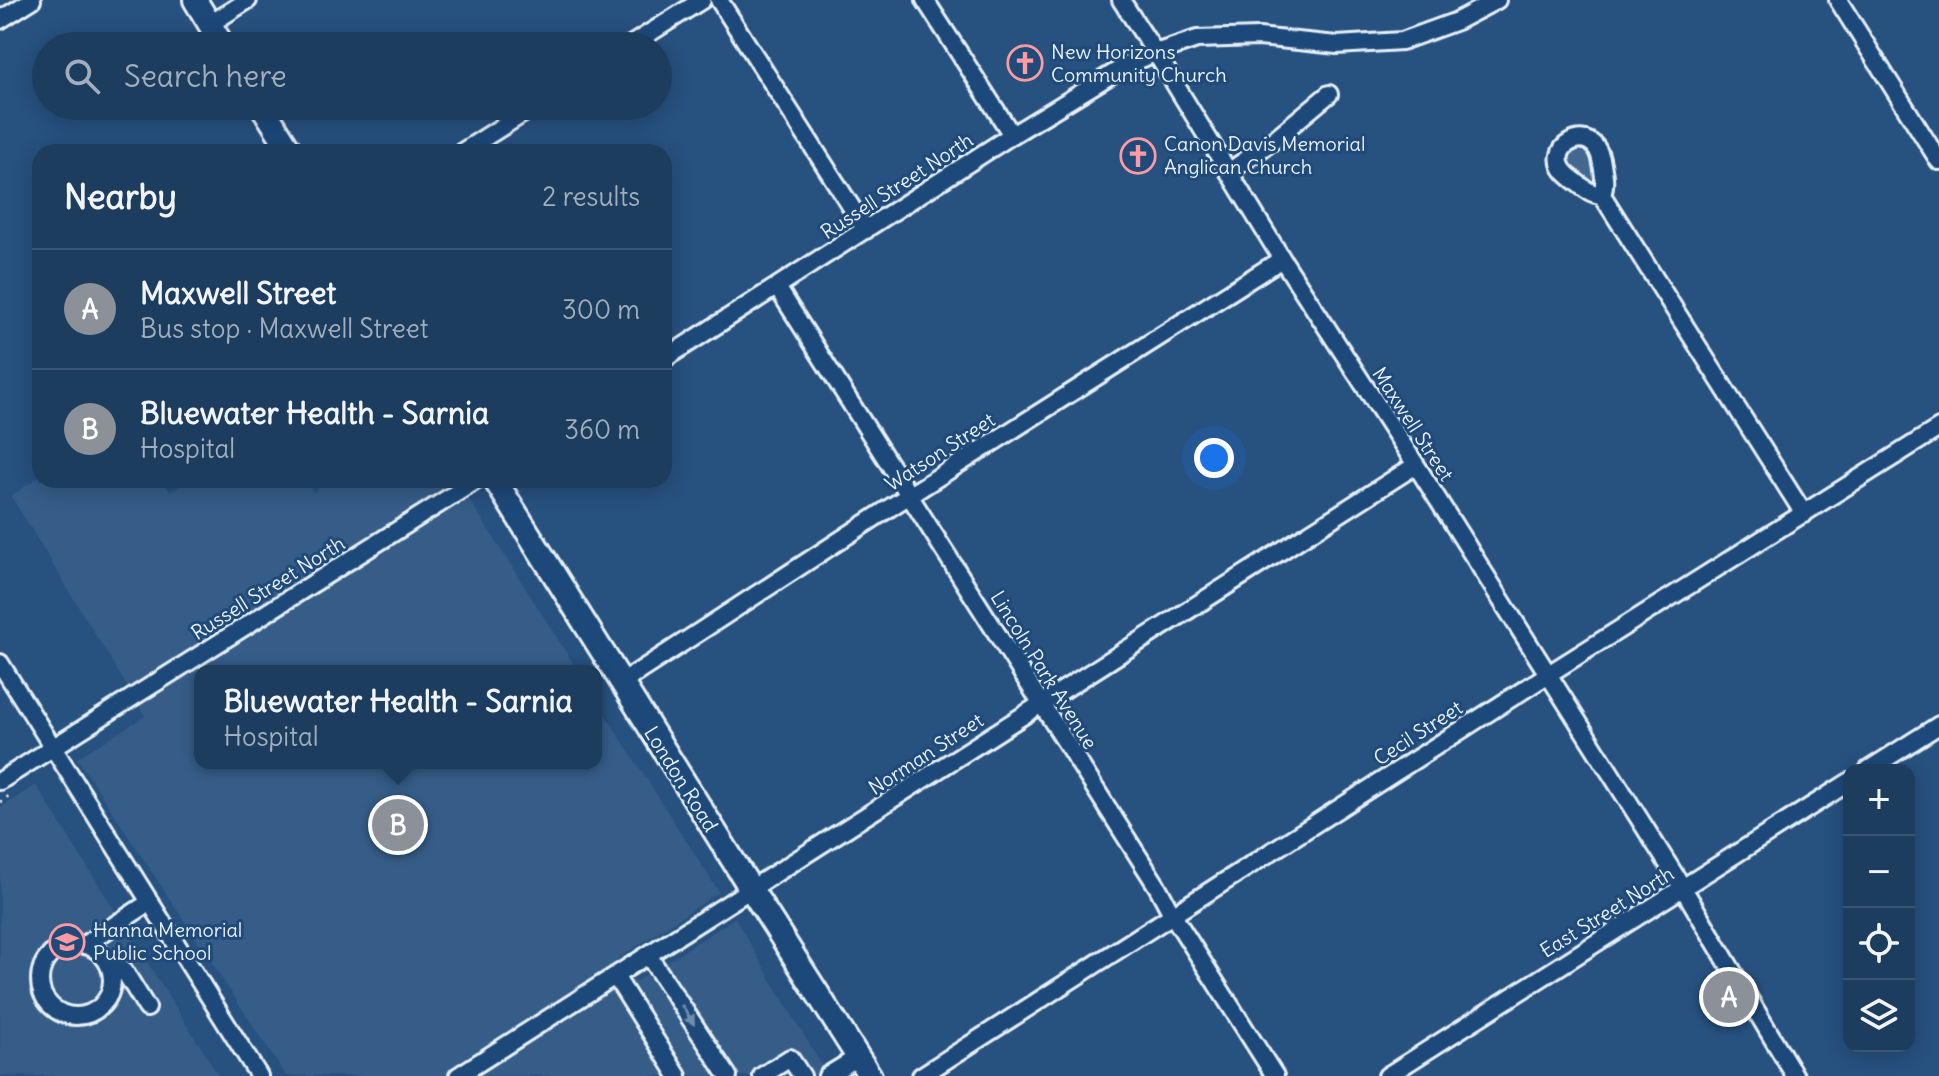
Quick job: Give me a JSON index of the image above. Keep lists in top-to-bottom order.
{
  "streets": {
    "main road": ["London Road"],
    "street": [
      "Russell Street North",
      "Maxwell Street",
      "Watson Street",
      "Lincoln Park Avenue",
      "Cecil Street",
      "Norman Street",
      "East Street North"
    ]
  },
  "crossings": [
    ["Russell Street North", "Maxwell Street"],
    ["Russell Street North", "Lincoln Park Avenue"],
    ["Maxwell Street", "Watson Street"],
    ["Maxwell Street", "Cecil Street"],
    ["Maxwell Street", "Norman Street"],
    ["Maxwell Street", "East Street North"],
    ["Watson Street", "Lincoln Park Avenue"],
    ["Watson Street", "London Road"],
    ["Lincoln Park Avenue", "Cecil Street"],
    ["Lincoln Park Avenue", "Norman Street"],
    ["Norman Street", "London Road"]
  ],
  "places": {
    "church": ["New Horizons Community Church", "Canon Davis Memorial Anglican Church"],
    "school or university": ["Hanna Memorial Public School"]
  },
  "page": {
    "search": "Search here",
    "heading": ["Nearby", "2 results"],
    "list": [
      {
        "mark": "A",
        "name": "Maxwell Street",
        "note": "Bus stop · Maxwell Street",
        "value": "300 m"
      },
      {
        "mark": "B",
        "name": "Bluewater Health - Sarnia",
        "note": "Hospital",
        "value": "360 m"
      }
    ],
    "popup": ["Bluewater Health - Sarnia", "Hospital"],
    "map_buttons": ["+", "−"],
    "pins": ["B", "A"]
  }
}
